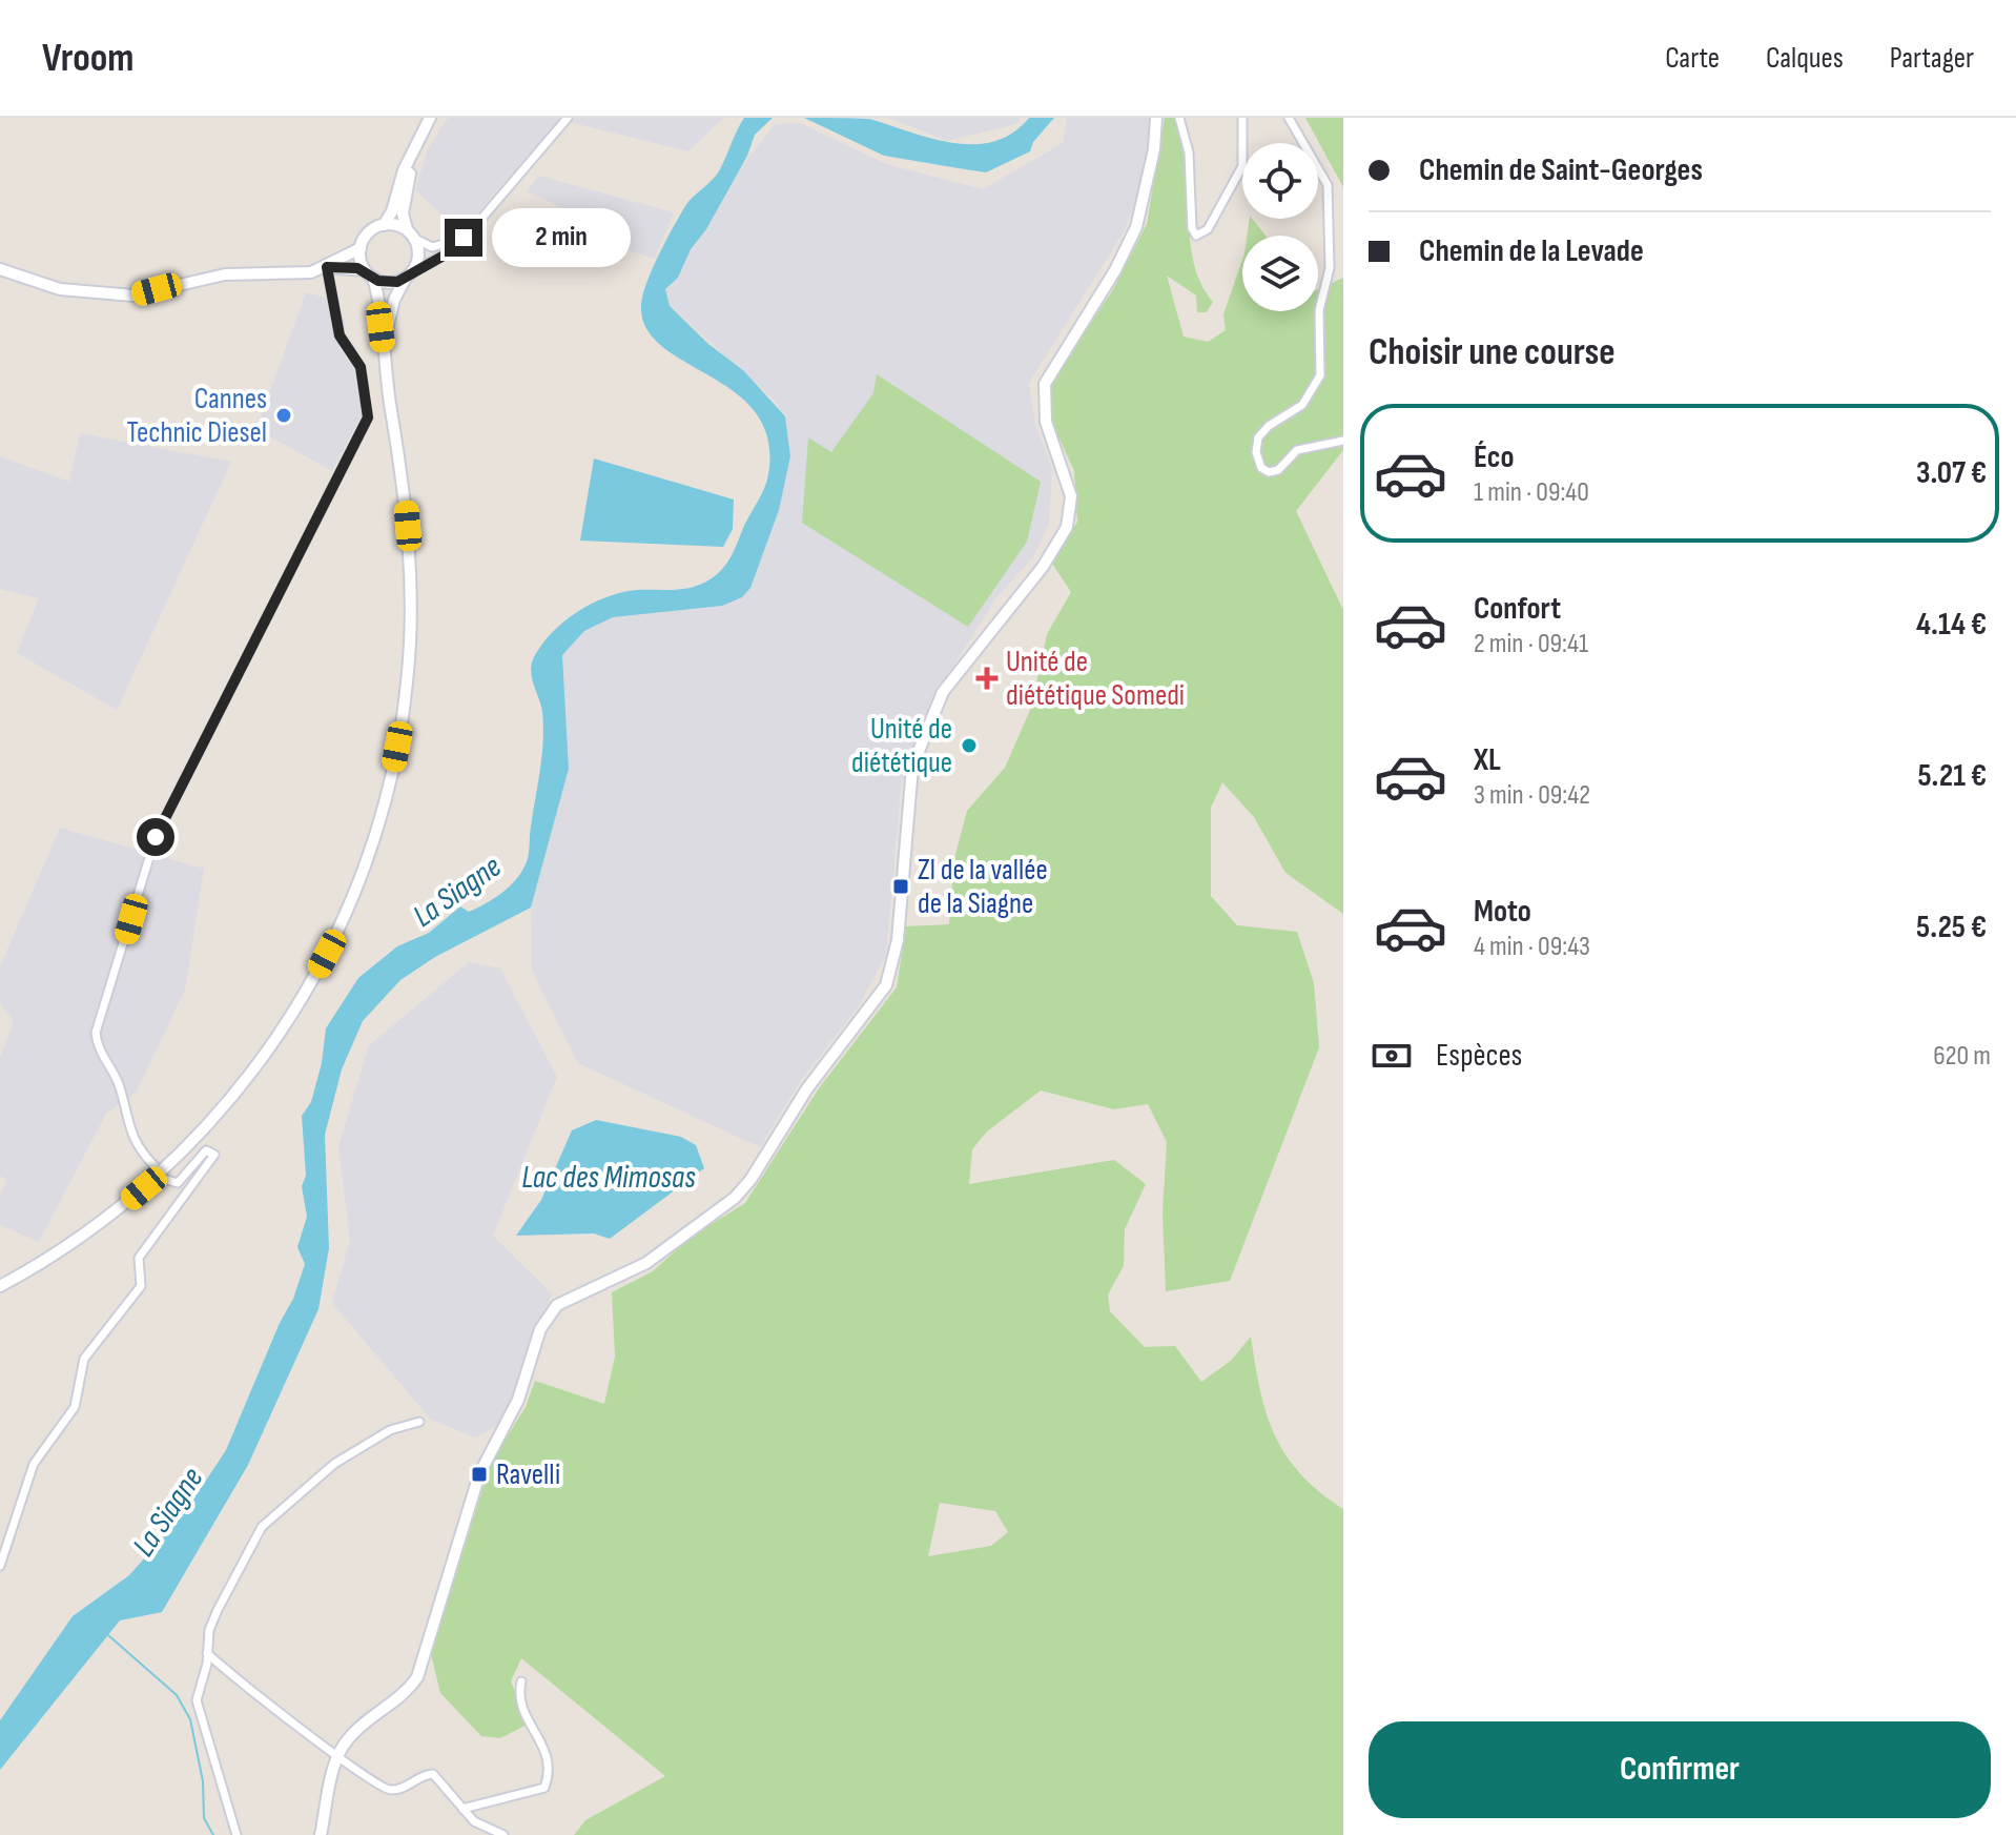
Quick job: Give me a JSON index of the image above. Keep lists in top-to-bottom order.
{
  "water": ["La Siagne", "Lac des Mimosas"],
  "places": {
    "other": ["Cannes Technic Diesel", "Unité de diététique"],
    "health": ["Unité de diététique Somedi"],
    "transit": ["ZI de la vallée de la Siagne", "Ravelli"]
  },
  "page": {
    "header": "Vroom",
    "nav": ["Carte", "Calques", "Partager"],
    "banner": ["Chemin de Saint-Georges", "Chemin de la Levade"],
    "bubble": "2 min",
    "heading": "Choisir une course",
    "list": [
      {
        "name": "Éco",
        "note": "1 min · 09:40",
        "value": "3.07 €"
      },
      {
        "name": "Confort",
        "note": "2 min · 09:41",
        "value": "4.14 €"
      },
      {
        "name": "XL",
        "note": "3 min · 09:42",
        "value": "5.21 €"
      },
      {
        "name": "Moto",
        "note": "4 min · 09:43",
        "value": "5.25 €"
      }
    ],
    "pay": ["Espèces", "620 m"],
    "buttons": "Confirmer"
  }
}
